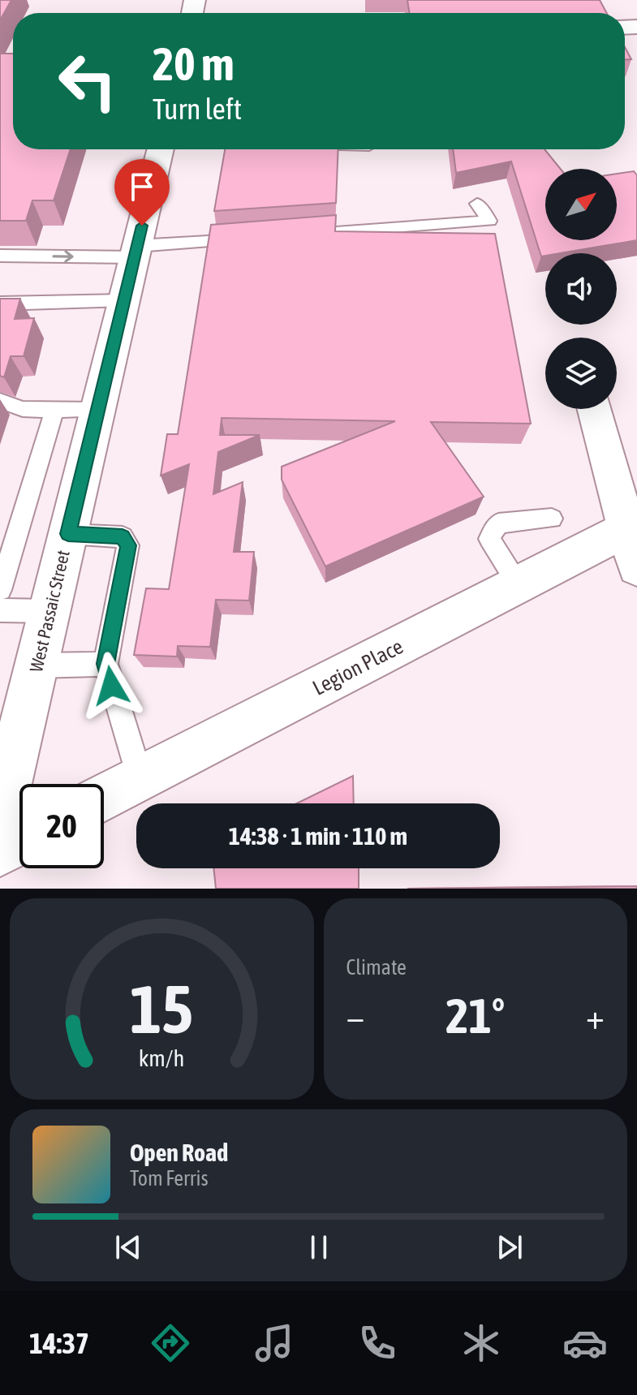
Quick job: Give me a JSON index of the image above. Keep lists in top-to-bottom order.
{
  "streets": {
    "main road": ["West Passaic Street", "Legion Place"]
  },
  "north": "top right",
  "page": {
    "turn": ["20 m", "Turn left"],
    "limit": "20",
    "trip": "14:38 · 1 min · 110 m",
    "tile": "Climate",
    "heat": ["−", "21°", "+"],
    "song": ["Open Road", "Tom Ferris"],
    "tabs": "14:37",
    "gauge": ["15", "km/h"]
  }
}
